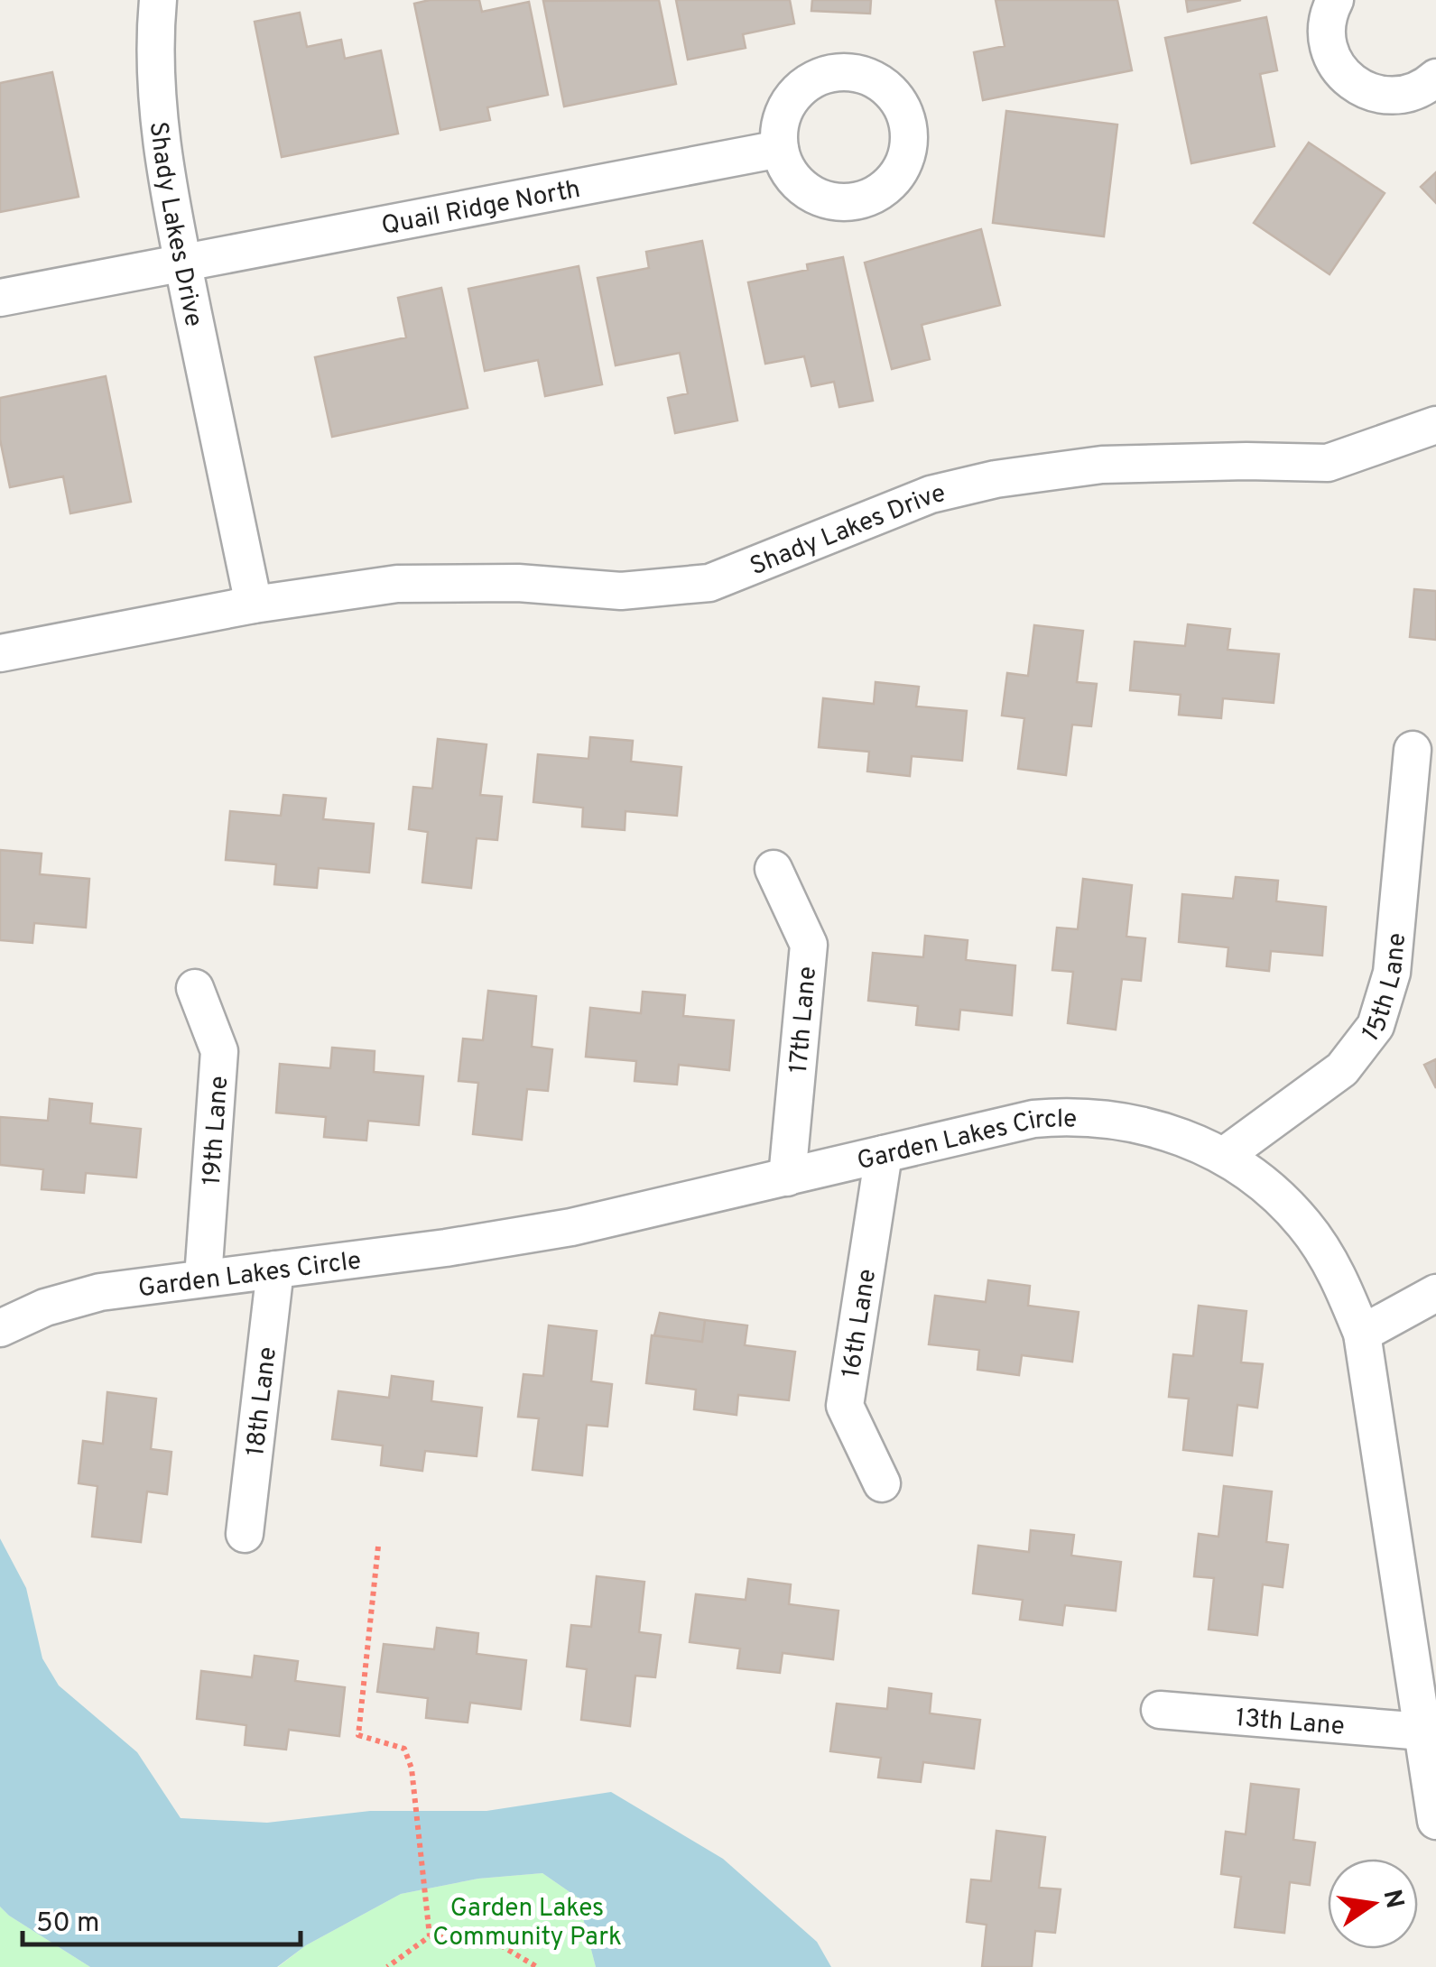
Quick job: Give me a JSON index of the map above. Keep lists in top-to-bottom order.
{
  "streets": {
    "street": [
      "Quail Ridge North",
      "Shady Lakes Drive",
      "15th Lane",
      "17th Lane",
      "19th Lane",
      "Garden Lakes Circle",
      "16th Lane",
      "18th Lane",
      "13th Lane"
    ]
  },
  "crossings": [
    ["Quail Ridge North", "Shady Lakes Drive"],
    ["15th Lane", "Garden Lakes Circle"],
    ["17th Lane", "Garden Lakes Circle"],
    ["19th Lane", "Garden Lakes Circle"],
    ["Garden Lakes Circle", "16th Lane"],
    ["Garden Lakes Circle", "18th Lane"],
    ["Garden Lakes Circle", "13th Lane"]
  ],
  "parks": ["Garden Lakes Community Park"],
  "scale_bar": "50 m",
  "north": "right"
}
